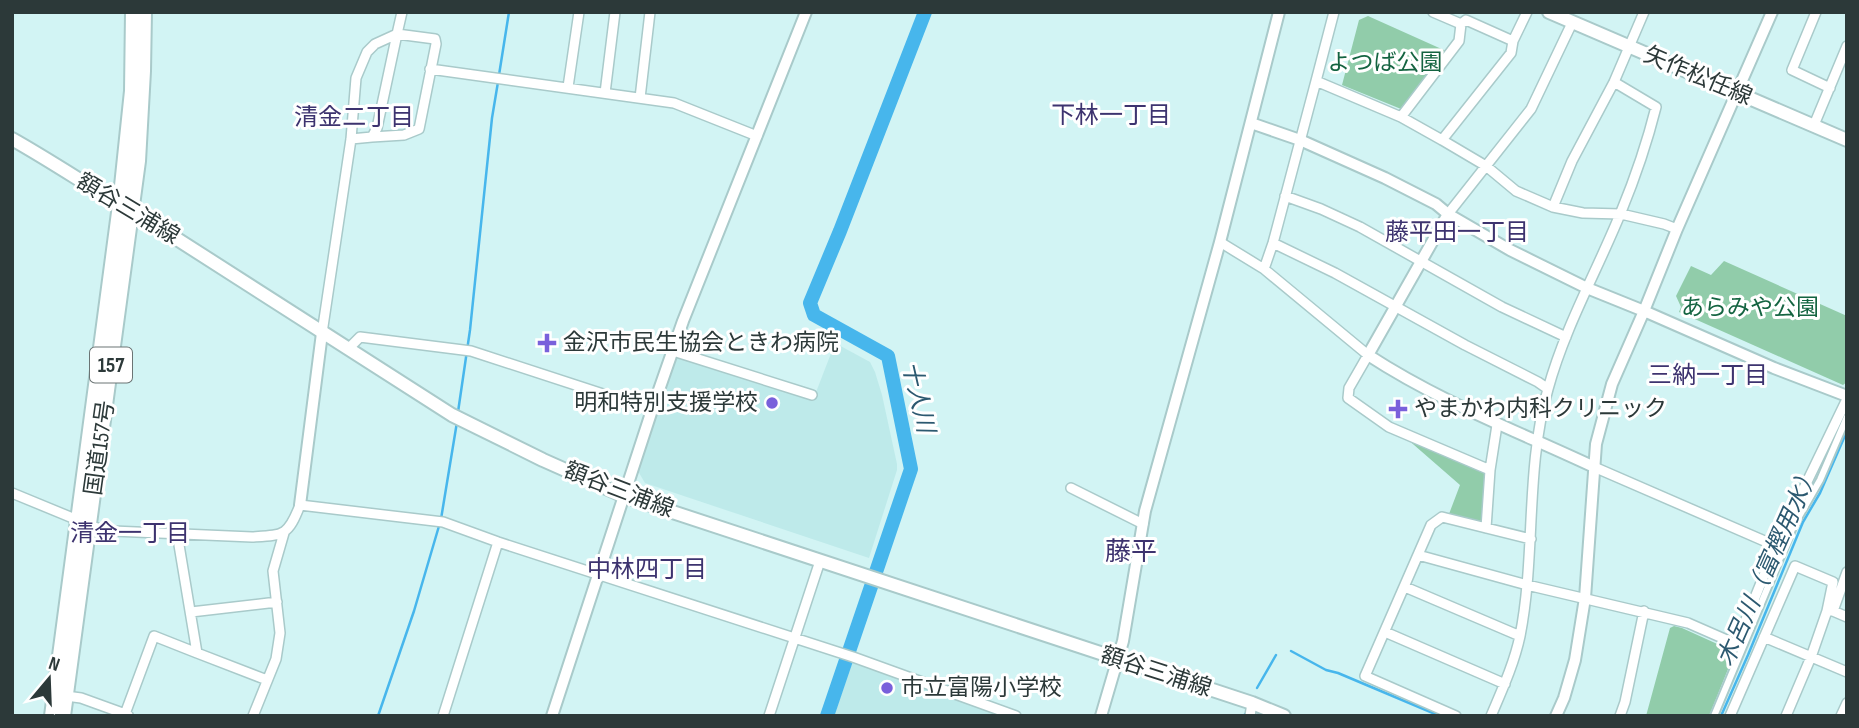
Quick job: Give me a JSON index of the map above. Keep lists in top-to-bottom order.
{
  "streets": {
    "highway": ["157", "国道157号"],
    "main road": ["矢作松任線", "額谷三浦線"]
  },
  "crossings": [
    ["額谷三浦線", "国道157号"]
  ],
  "districts": [
    "下林一丁目",
    "清金二丁目",
    "藤平田一丁目",
    "三納一丁目",
    "清金一丁目",
    "藤平",
    "中林四丁目"
  ],
  "water": ["十人川", "木呂川（富樫用水）"],
  "parks": ["よつば公園", "あらみや公園"],
  "places": {
    "health": ["金沢市民生協会ときわ病院", "やまかわ内科クリニック"],
    "other": ["明和特別支援学校", "市立富陽小学校"]
  },
  "north": "top"
}
